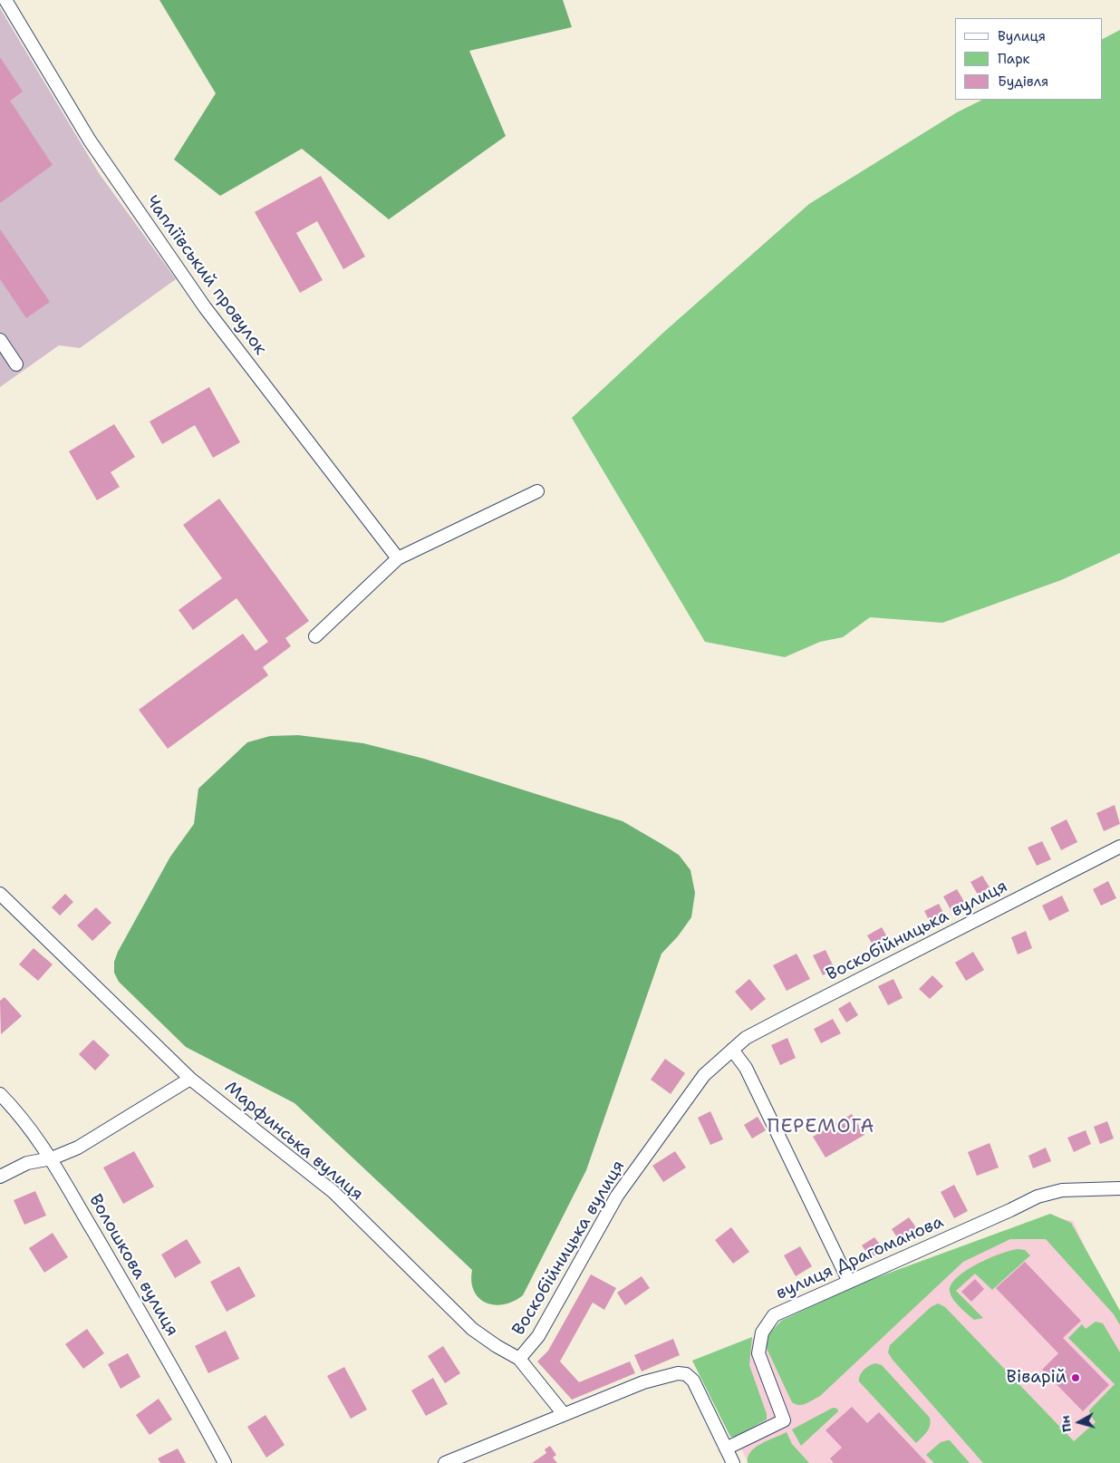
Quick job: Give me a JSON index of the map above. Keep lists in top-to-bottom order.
{
  "streets": {
    "street": [
      "Чапліївський провулок",
      "Воскобійницька вулиця",
      "Марфинська вулиця",
      "вулиця Драгоманова",
      "Волошкова вулиця"
    ]
  },
  "crossings": [
    ["Воскобійницька вулиця", "Марфинська вулиця"]
  ],
  "districts": ["ПЕРЕМОГА"],
  "places": ["Віварій"],
  "legend": ["Вулиця", "Парк", "Будівля"],
  "north": "left"
}
